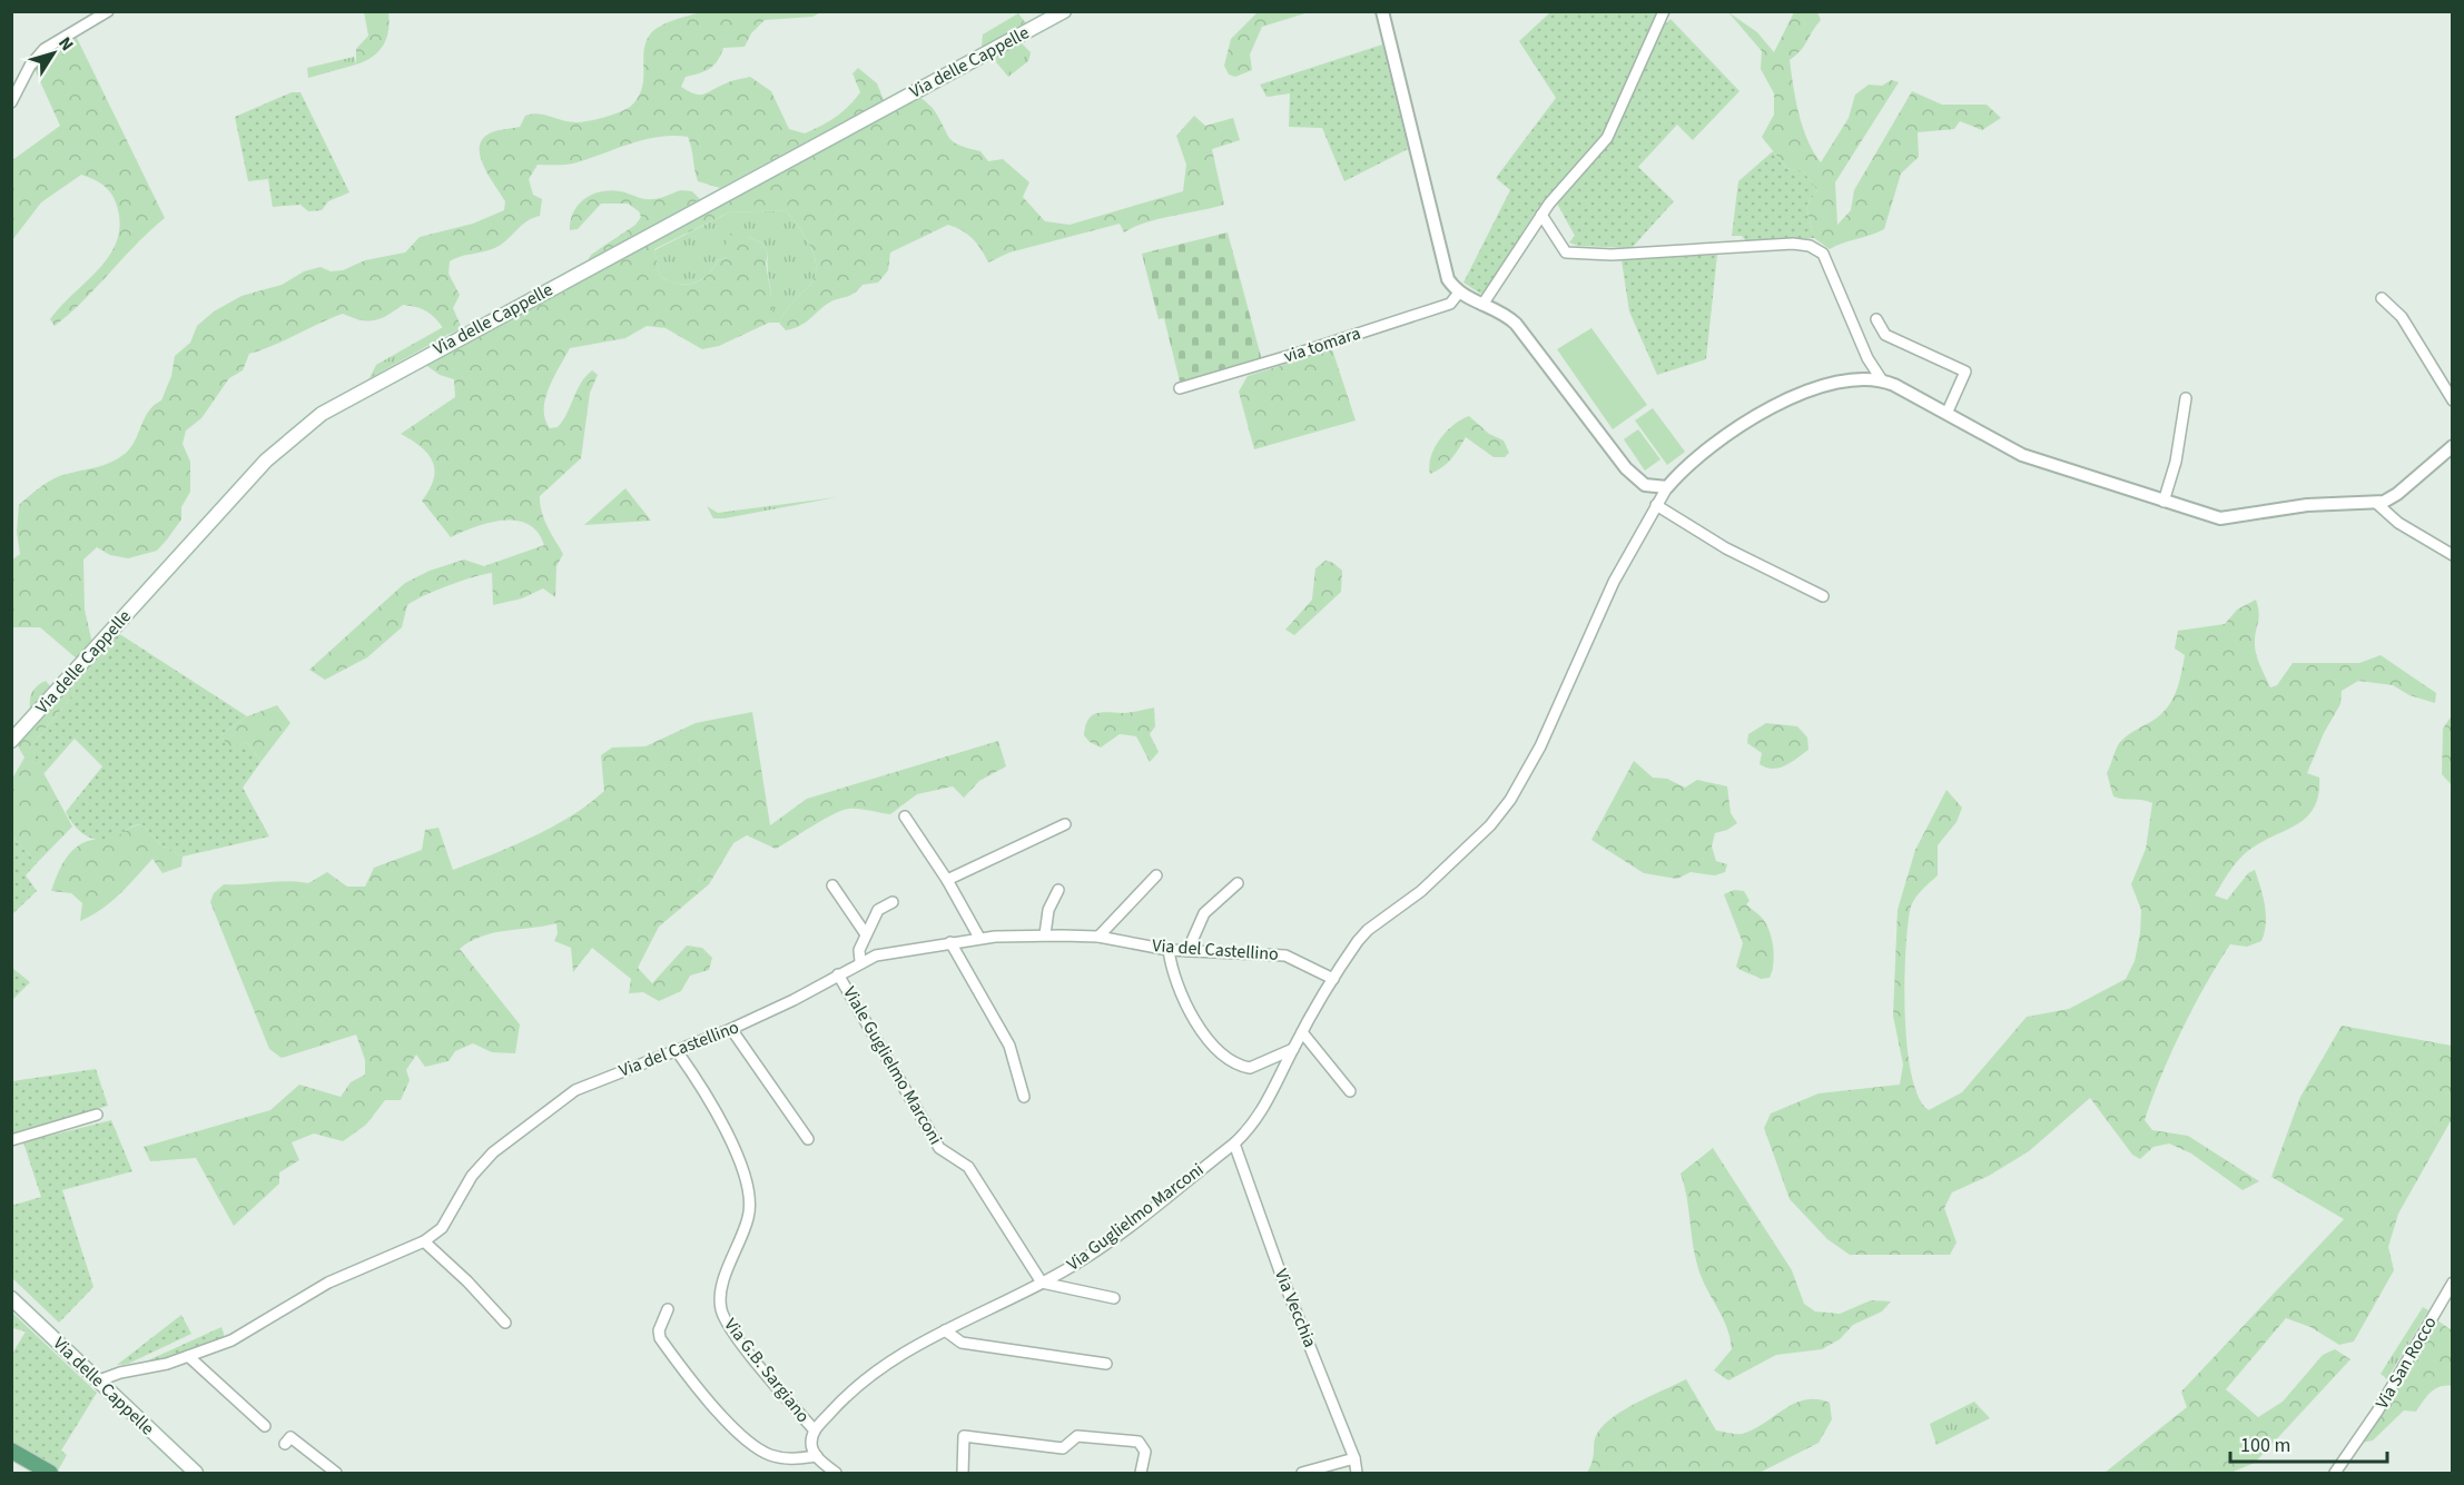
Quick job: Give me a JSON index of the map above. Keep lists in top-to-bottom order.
{
  "streets": {
    "main road": ["Via delle Cappelle"],
    "street": [
      "via tomara",
      "Via del Castellino",
      "Viale Guglielmo Marconi",
      "Via Guglielmo Marconi",
      "Via Vecchia",
      "Via San Rocco",
      "Via G.B. Sargiano"
    ]
  },
  "crossings": [
    ["Via delle Cappelle", "Via del Castellino"],
    ["Via del Castellino", "Viale Guglielmo Marconi"],
    ["Via del Castellino", "Via Guglielmo Marconi"],
    ["Via del Castellino", "Via G.B. Sargiano"],
    ["Viale Guglielmo Marconi", "Via Guglielmo Marconi"],
    ["Via Guglielmo Marconi", "Via Vecchia"],
    ["Via Guglielmo Marconi", "Via G.B. Sargiano"]
  ],
  "scale_bar": "100 m",
  "north": "top right"
}
